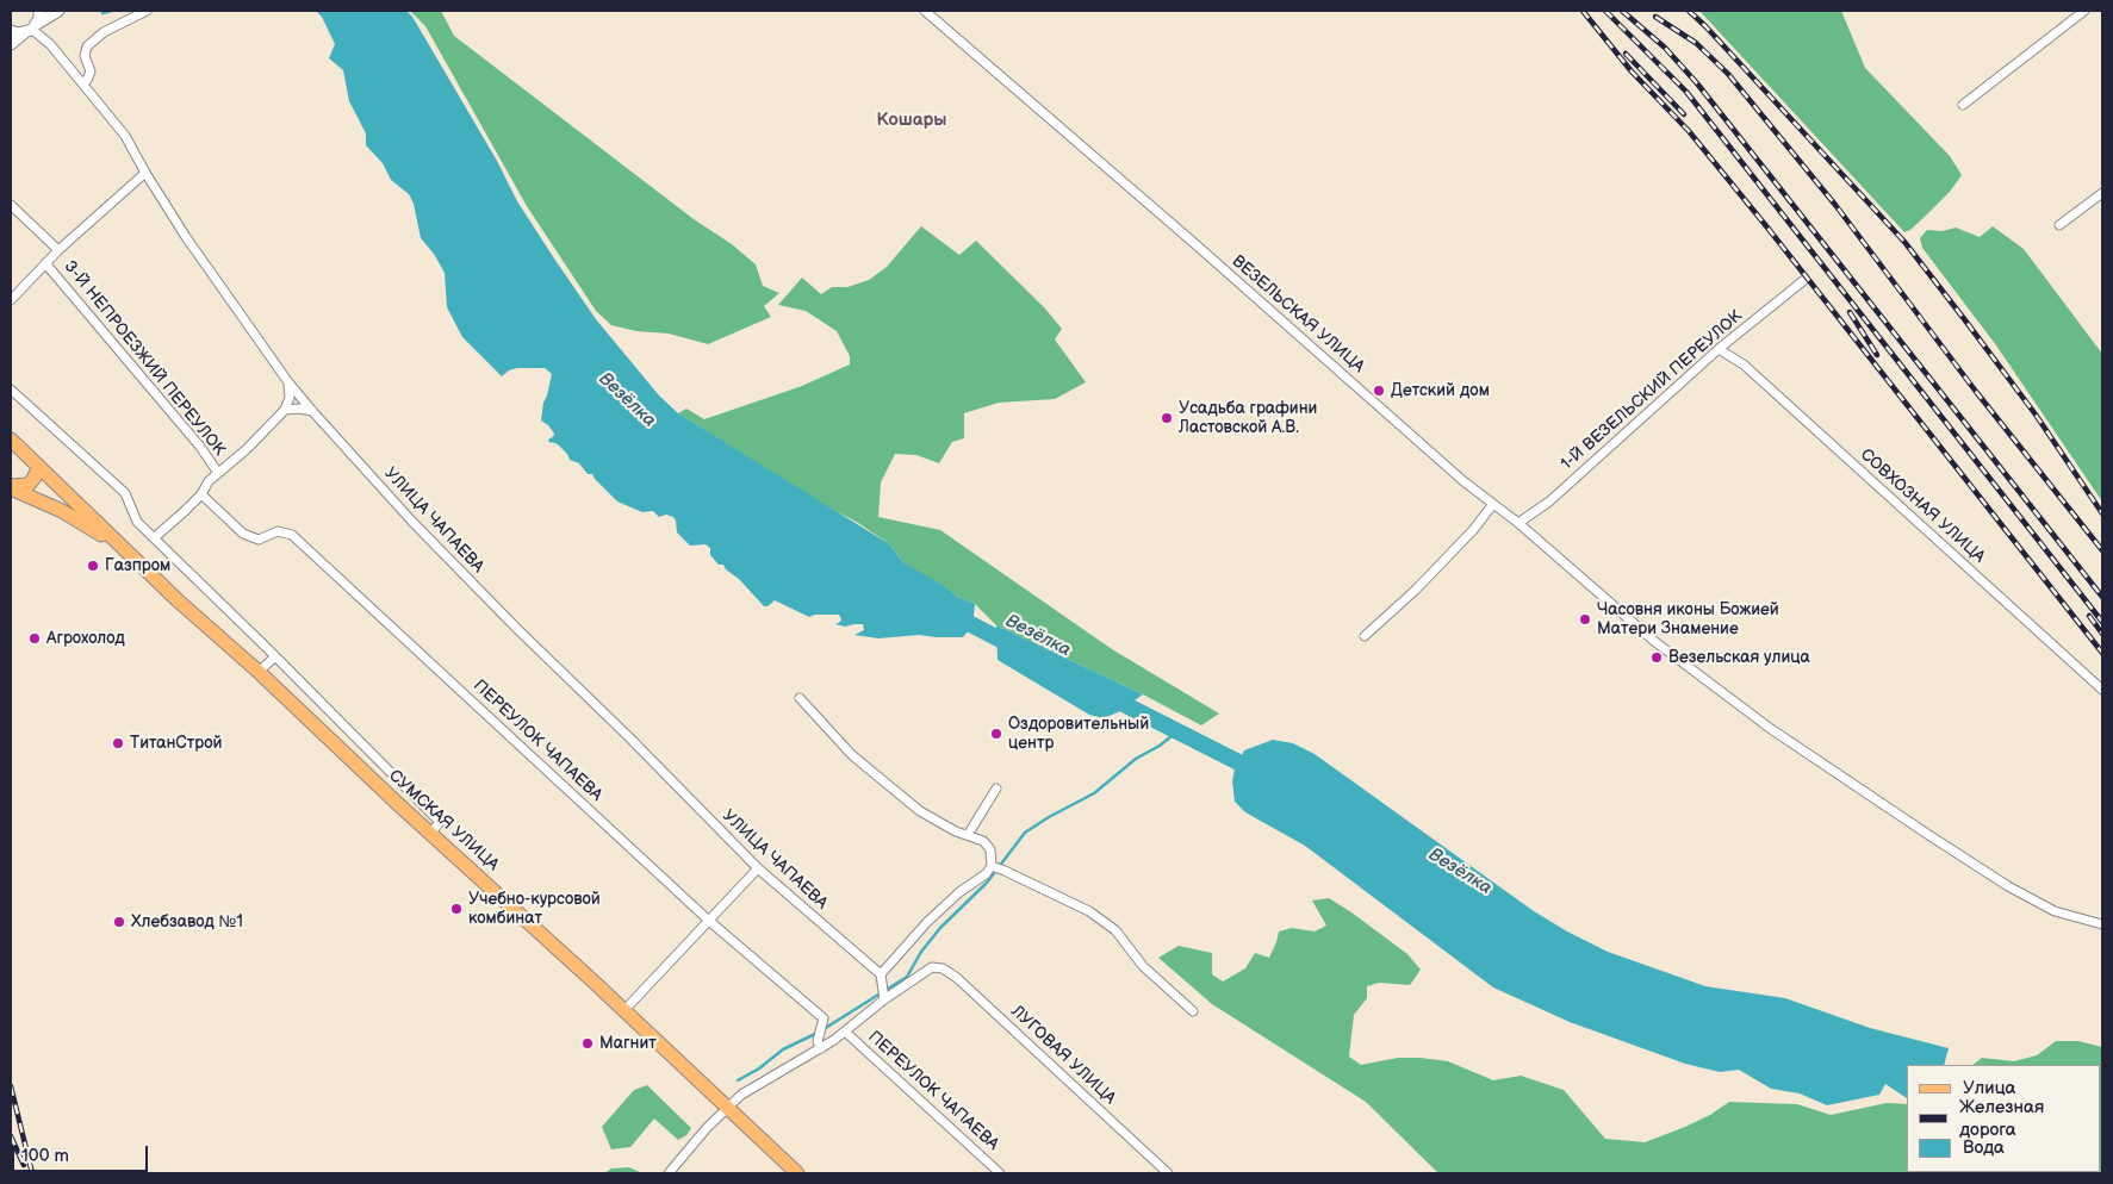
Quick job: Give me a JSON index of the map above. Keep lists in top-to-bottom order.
{
  "streets": {
    "main road": ["СУМСКАЯ УЛИЦА"],
    "street": [
      "ВЕЗЕЛЬСКАЯ УЛИЦА",
      "3-Й НЕПРОЕЗЖИЙ ПЕРЕУЛОК",
      "1-Й ВЕЗЕЛЬСКИЙ ПЕРЕУЛОК",
      "СОВХОЗНАЯ УЛИЦА",
      "УЛИЦА ЧАПАЕВА",
      "ПЕРЕУЛОК ЧАПАЕВА",
      "ЛУГОВАЯ УЛИЦА"
    ]
  },
  "crossings": [
    ["ВЕЗЕЛЬСКАЯ УЛИЦА", "1-Й ВЕЗЕЛЬСКИЙ ПЕРЕУЛОК"],
    ["1-Й ВЕЗЕЛЬСКИЙ ПЕРЕУЛОК", "СОВХОЗНАЯ УЛИЦА"]
  ],
  "districts": ["Кошары"],
  "water": ["Везёлка"],
  "places": [
    "Детский дом",
    "Усадьба графини Ластовской А.В.",
    "Газпром",
    "Часовня иконы Божией Матери Знамение",
    "Агрохолод",
    "Везельская улица",
    "Оздоровительный центр",
    "ТитанСтрой",
    "Учебно-курсовой комбинат",
    "Хлебзавод №1",
    "Магнит"
  ],
  "legend": ["Улица", "Железная дорога", "Вода"],
  "scale_bar": "100 m"
}
